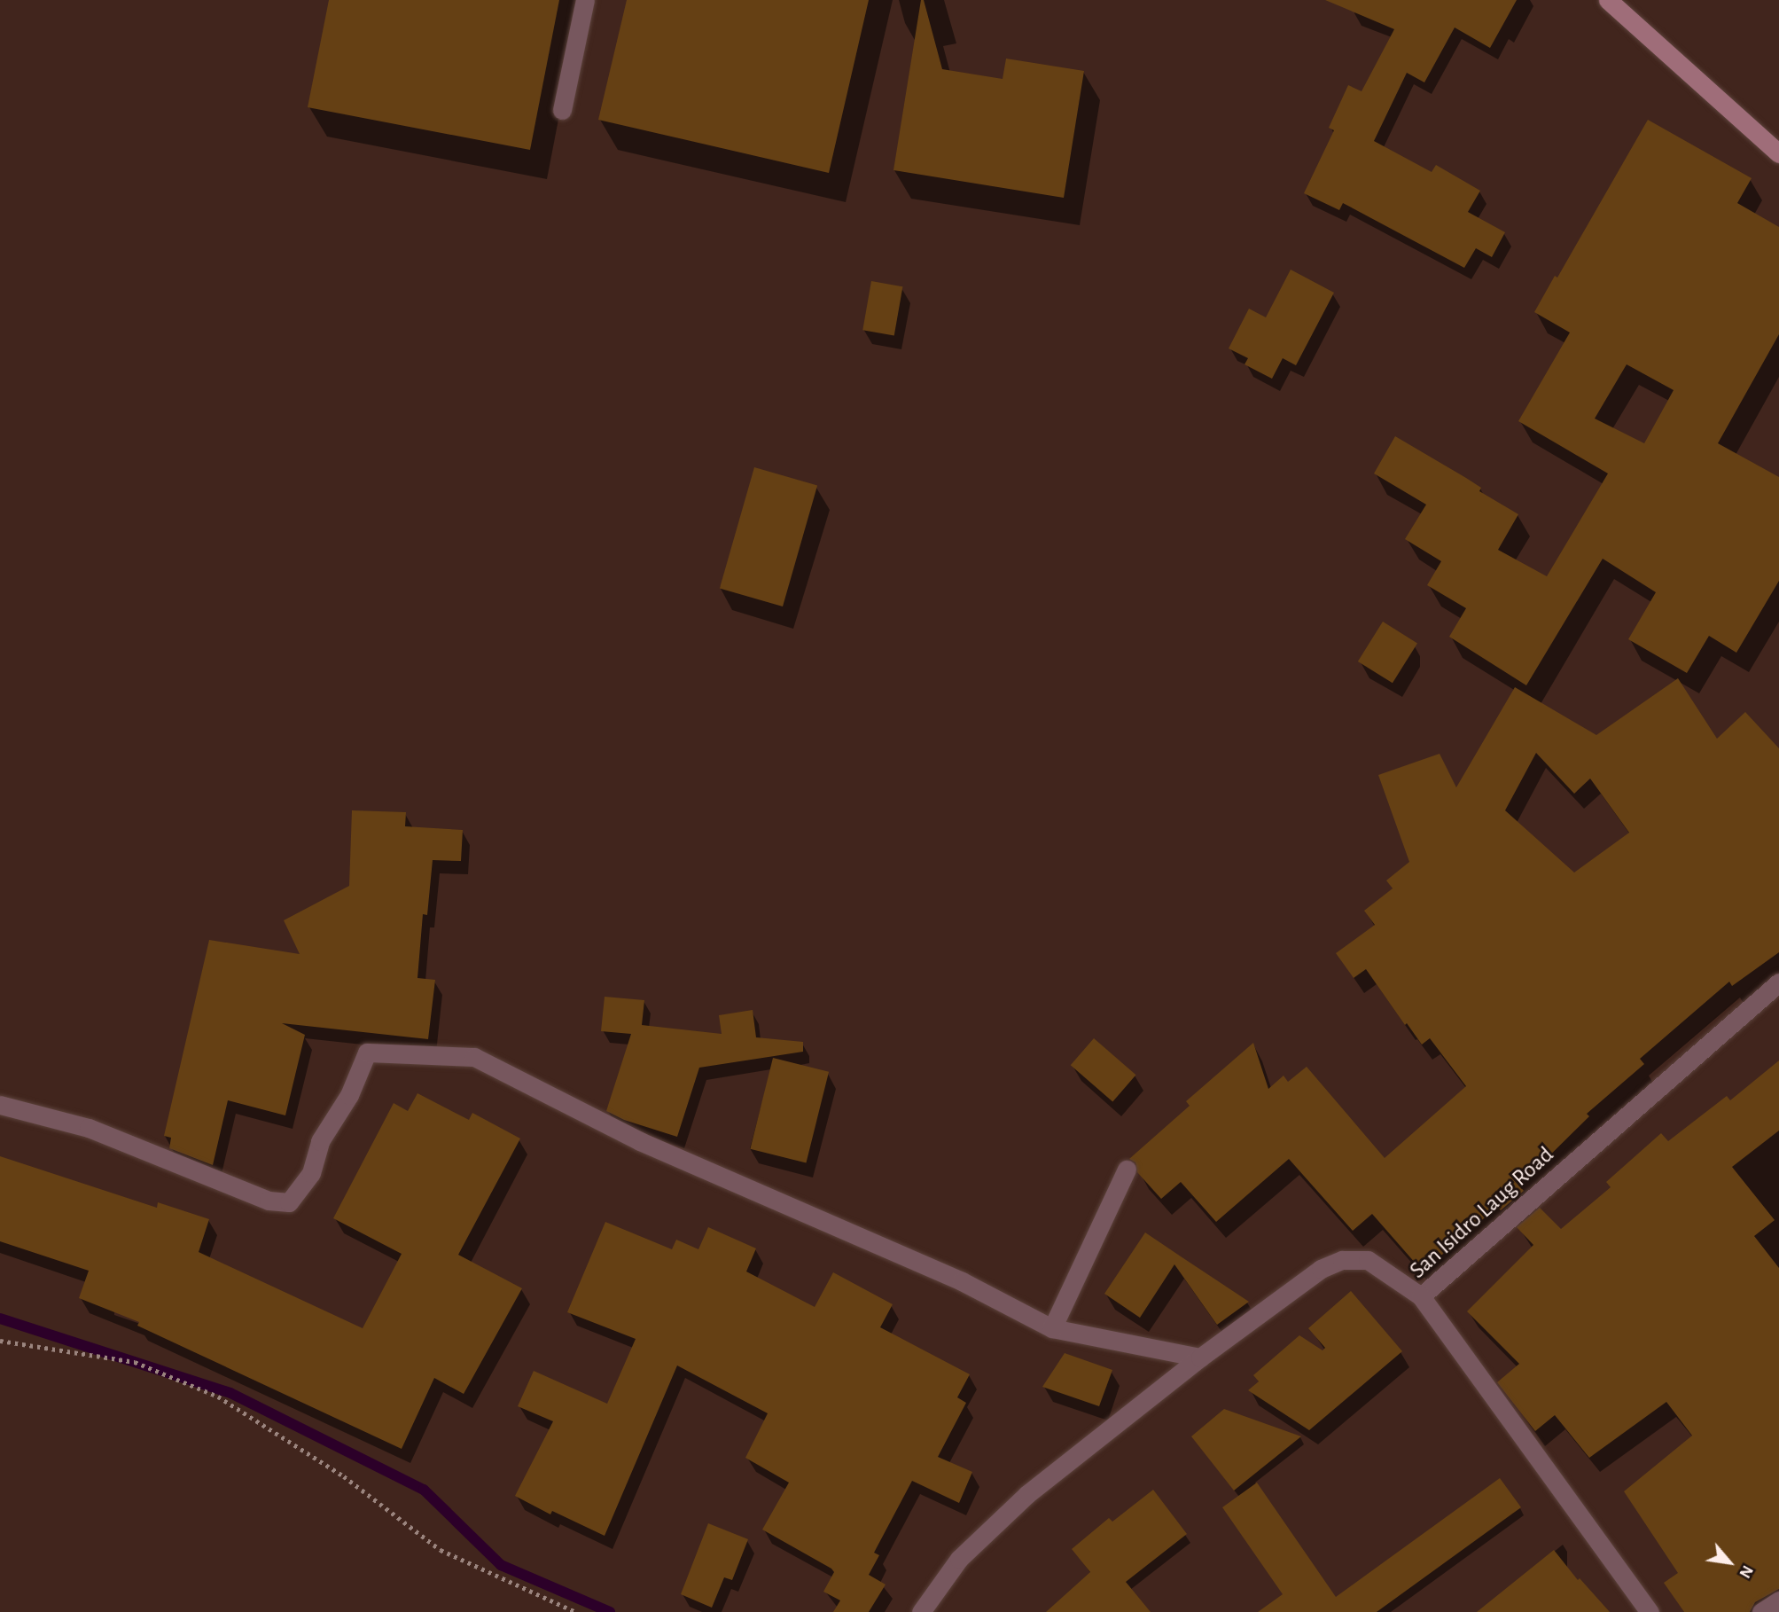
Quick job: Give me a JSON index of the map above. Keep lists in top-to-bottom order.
{
  "streets": {
    "street": ["San Isidro Laug Road"]
  },
  "north": "bottom right"
}
